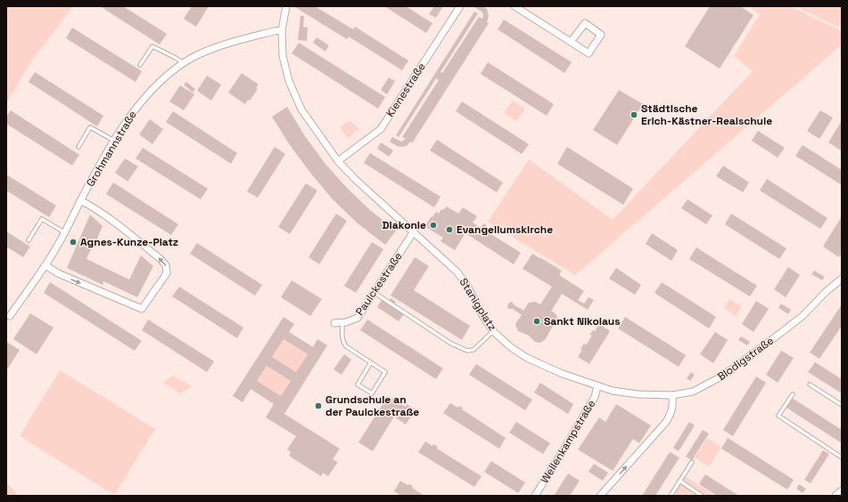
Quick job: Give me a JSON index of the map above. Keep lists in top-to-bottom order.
{
  "streets": {
    "street": [
      "Kienestraße",
      "Grohmannstraße",
      "Paulckestraße",
      "Stanigplatz",
      "Blodigstraße",
      "Wellenkampstraße"
    ]
  },
  "crossings": [
    ["Kienestraße", "Stanigplatz"],
    ["Grohmannstraße", "Stanigplatz"],
    ["Paulckestraße", "Stanigplatz"],
    ["Stanigplatz", "Blodigstraße"],
    ["Blodigstraße", "Wellenkampstraße"]
  ],
  "places": [
    "Städtische Erich-Kästner-Realschule",
    "Diakonie",
    "Evangeliumskirche",
    "Agnes-Kunze-Platz",
    "Sankt Nikolaus",
    "Grundschule an der Paulckestraße"
  ]
}
